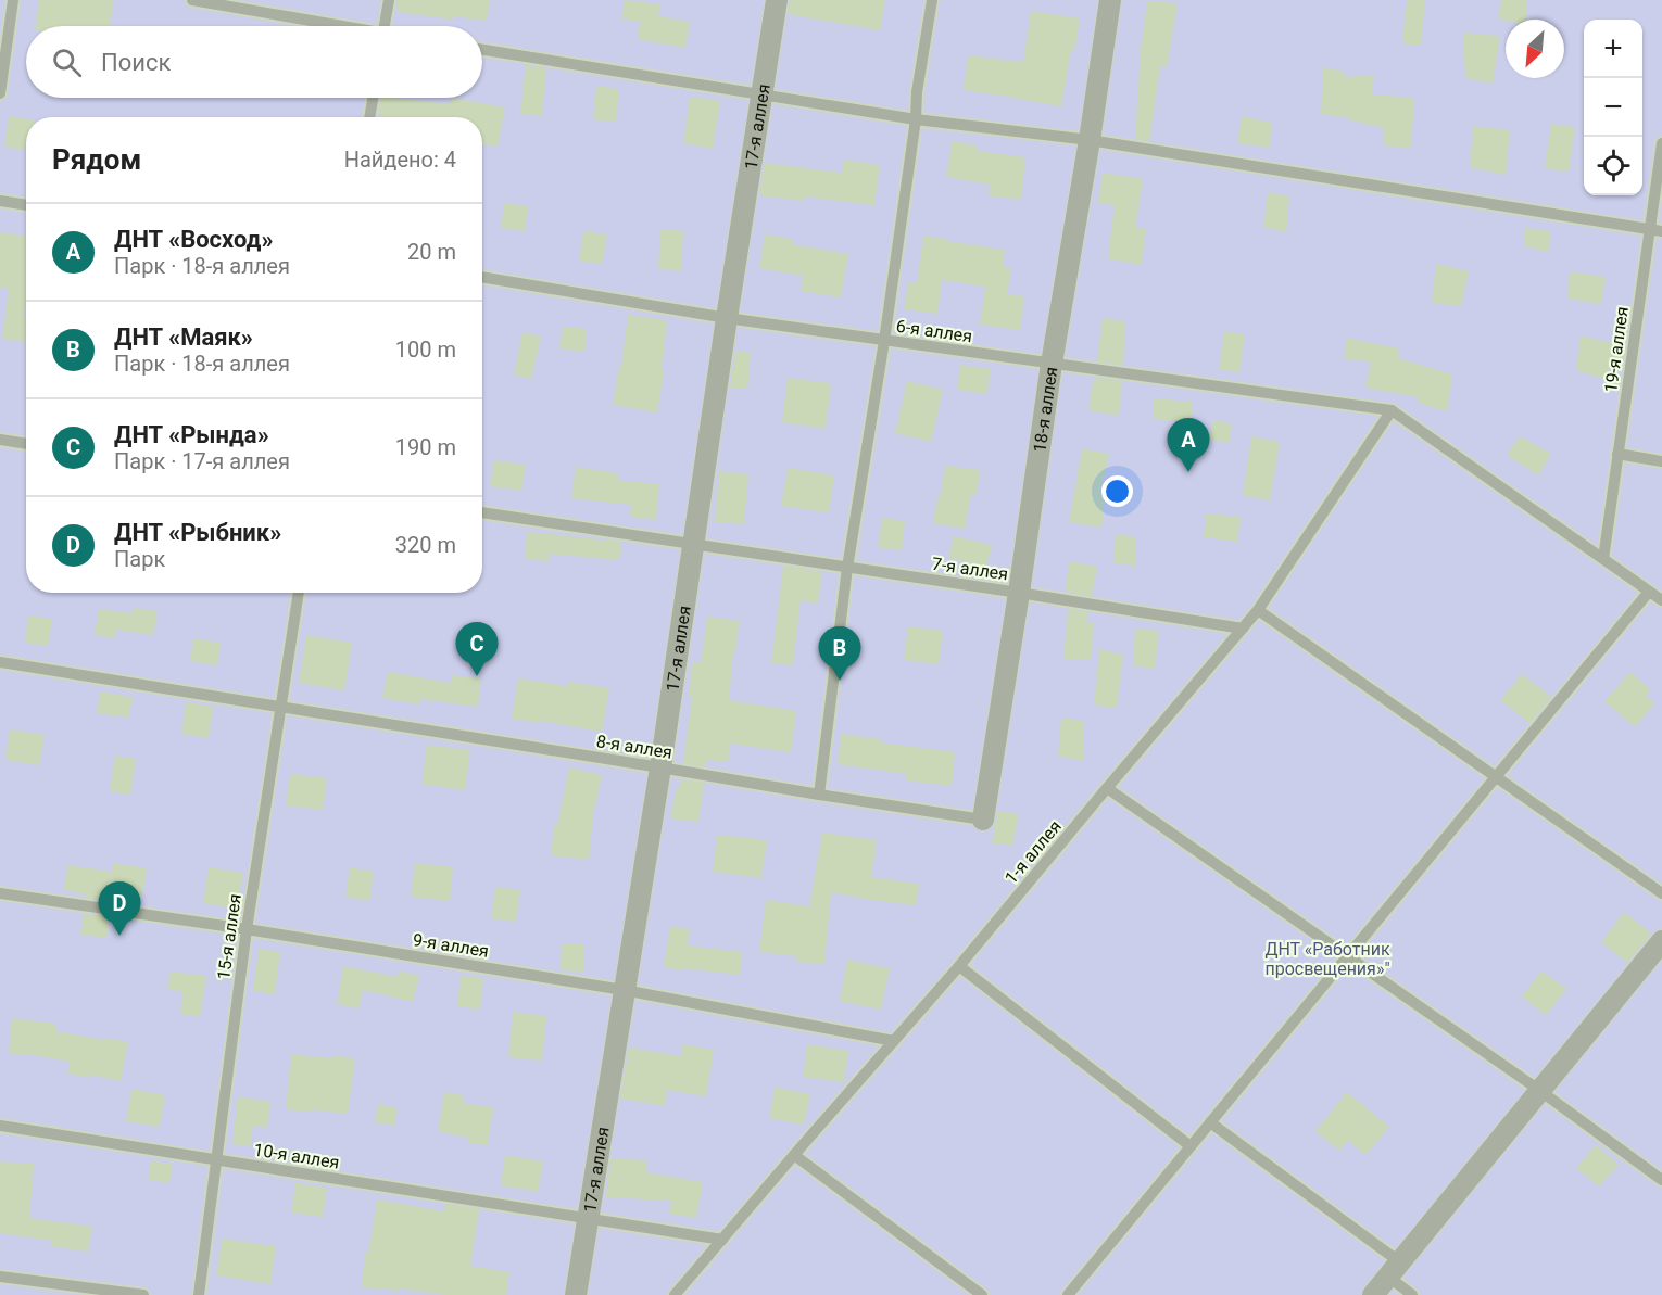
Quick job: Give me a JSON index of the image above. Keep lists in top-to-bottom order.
{
  "streets": {
    "street": ["17-я аллея", "18-я аллея"],
    "lane": [
      "6-я аллея",
      "19-я аллея",
      "7-я аллея",
      "8-я аллея",
      "1-я аллея",
      "15-я аллея",
      "9-я аллея",
      "10-я аллея"
    ]
  },
  "crossings": [
    ["17-я аллея", "6-я аллея"],
    ["17-я аллея", "7-я аллея"],
    ["17-я аллея", "8-я аллея"],
    ["17-я аллея", "9-я аллея"],
    ["17-я аллея", "10-я аллея"],
    ["6-я аллея", "18-я аллея"],
    ["6-я аллея", "1-я аллея"],
    ["18-я аллея", "7-я аллея"],
    ["18-я аллея", "8-я аллея"],
    ["7-я аллея", "1-я аллея"],
    ["8-я аллея", "15-я аллея"],
    ["1-я аллея", "9-я аллея"],
    ["1-я аллея", "10-я аллея"],
    ["15-я аллея", "9-я аллея"],
    ["15-я аллея", "10-я аллея"]
  ],
  "parks": ["ДНТ «Работник просвещения»\""],
  "north": "bottom left",
  "page": {
    "map_buttons": ["+", "−"],
    "search": "Поиск",
    "heading": ["Рядом", "Найдено: 4"],
    "list": [
      {
        "mark": "A",
        "name": "ДНТ «Восход»",
        "note": "Парк · 18-я аллея",
        "value": "20 m"
      },
      {
        "mark": "B",
        "name": "ДНТ «Маяк»",
        "note": "Парк · 18-я аллея",
        "value": "100 m"
      },
      {
        "mark": "C",
        "name": "ДНТ «Рында»",
        "note": "Парк · 17-я аллея",
        "value": "190 m"
      },
      {
        "mark": "D",
        "name": "ДНТ «Рыбник»",
        "note": "Парк",
        "value": "320 m"
      }
    ],
    "pins": [
      "A",
      "C",
      "B",
      "D"
    ]
  }
}
